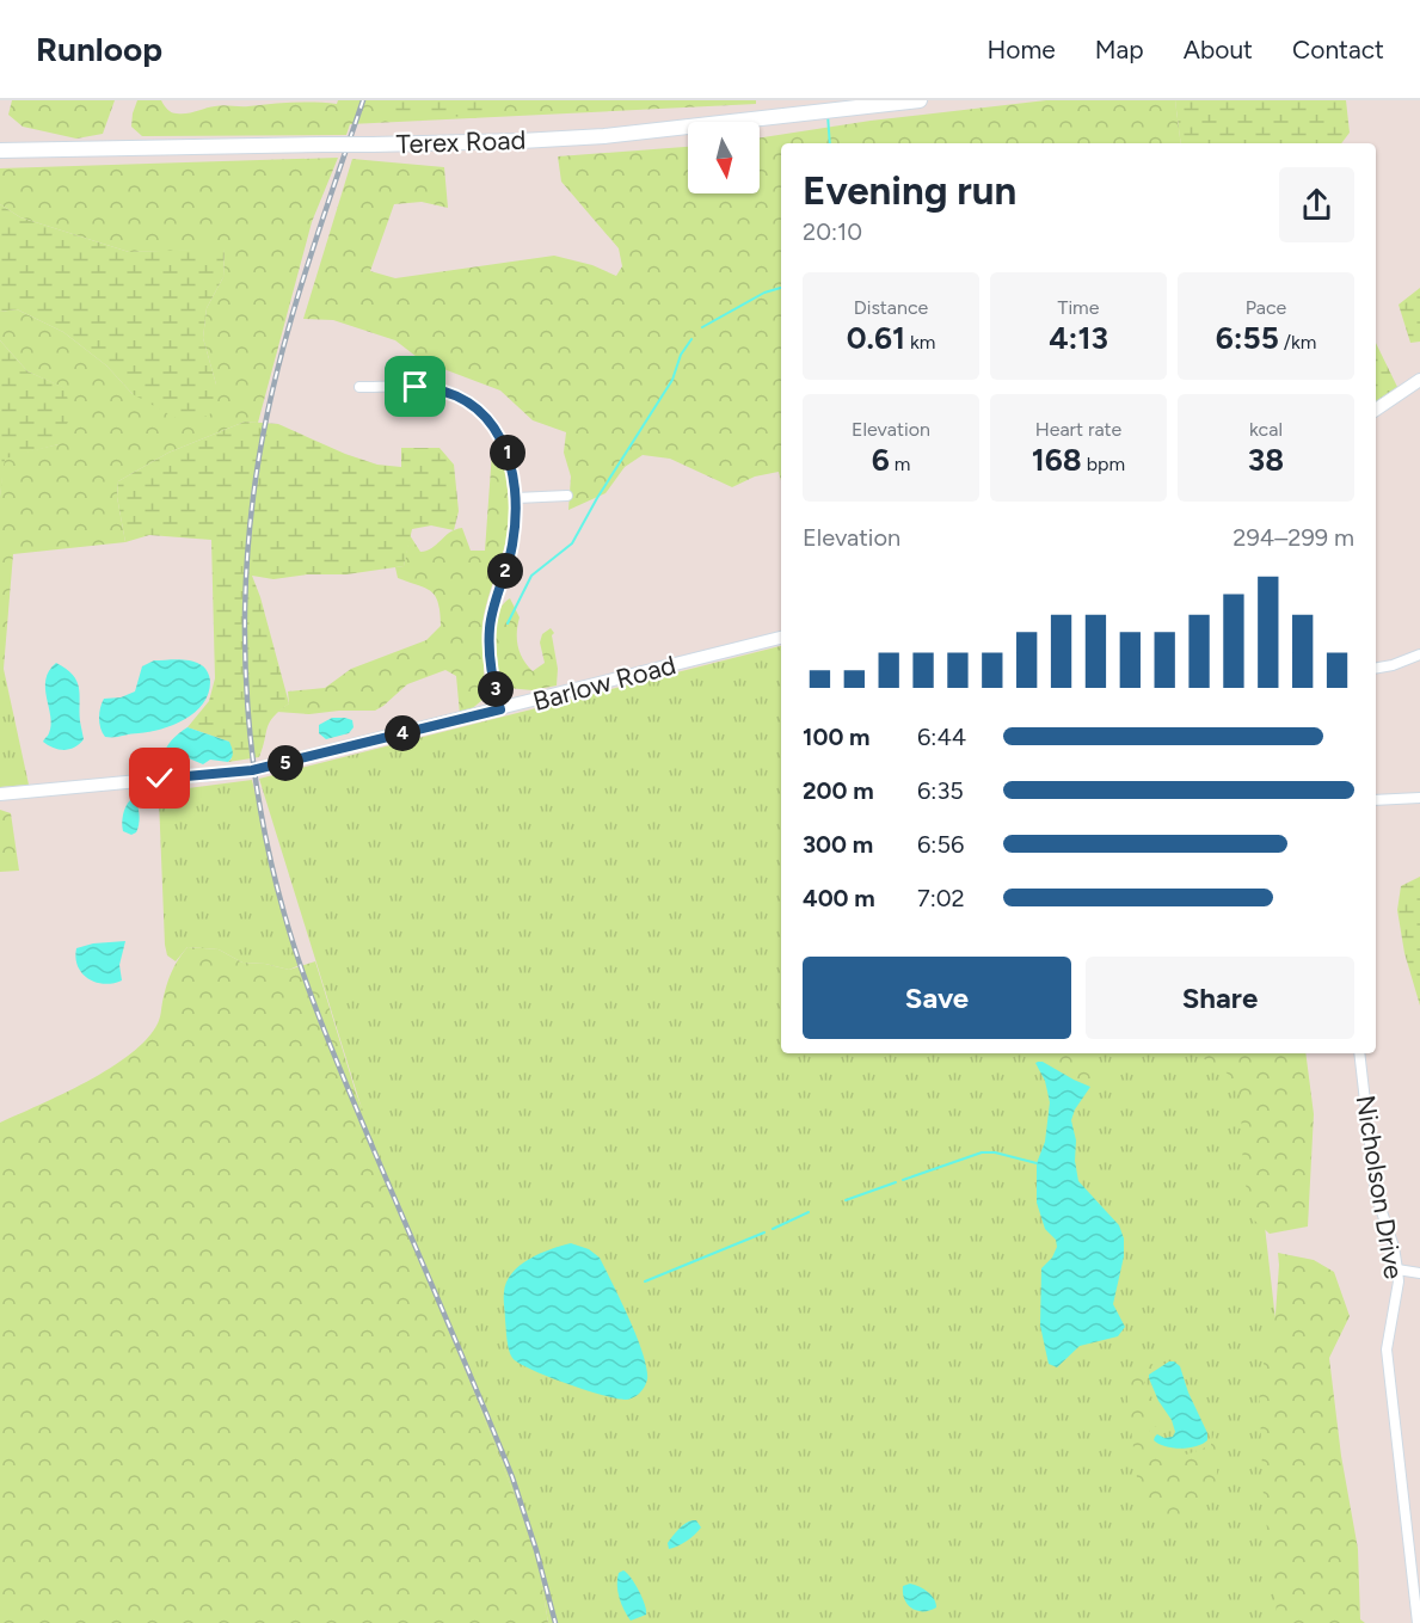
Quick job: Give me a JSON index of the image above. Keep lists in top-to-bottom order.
{
  "streets": {
    "main road": ["Terex Road"],
    "street": ["Barlow Road", "Nicholson Drive"]
  },
  "north": "bottom",
  "page": {
    "header": "Runloop",
    "nav": [
      "Home",
      "Map",
      "About",
      "Contact"
    ],
    "heading": ["Evening run", "20:10"],
    "stats": [
      ["Distance", "0.61 km"],
      ["Time", "4:13"],
      ["Pace", "6:55 /km"],
      ["Elevation", "6 m"],
      ["Heart rate", "168 bpm"],
      ["kcal", "38"]
    ],
    "pins": [
      "1",
      "2",
      "3",
      "4",
      "5"
    ],
    "chart": ["Elevation", "294–299 m"],
    "list": [
      {
        "name": "100 m",
        "note": "6:44"
      },
      {
        "name": "200 m",
        "note": "6:35"
      },
      {
        "name": "300 m",
        "note": "6:56"
      },
      {
        "name": "400 m",
        "note": "7:02"
      }
    ],
    "buttons": ["Save", "Share"]
  }
}
